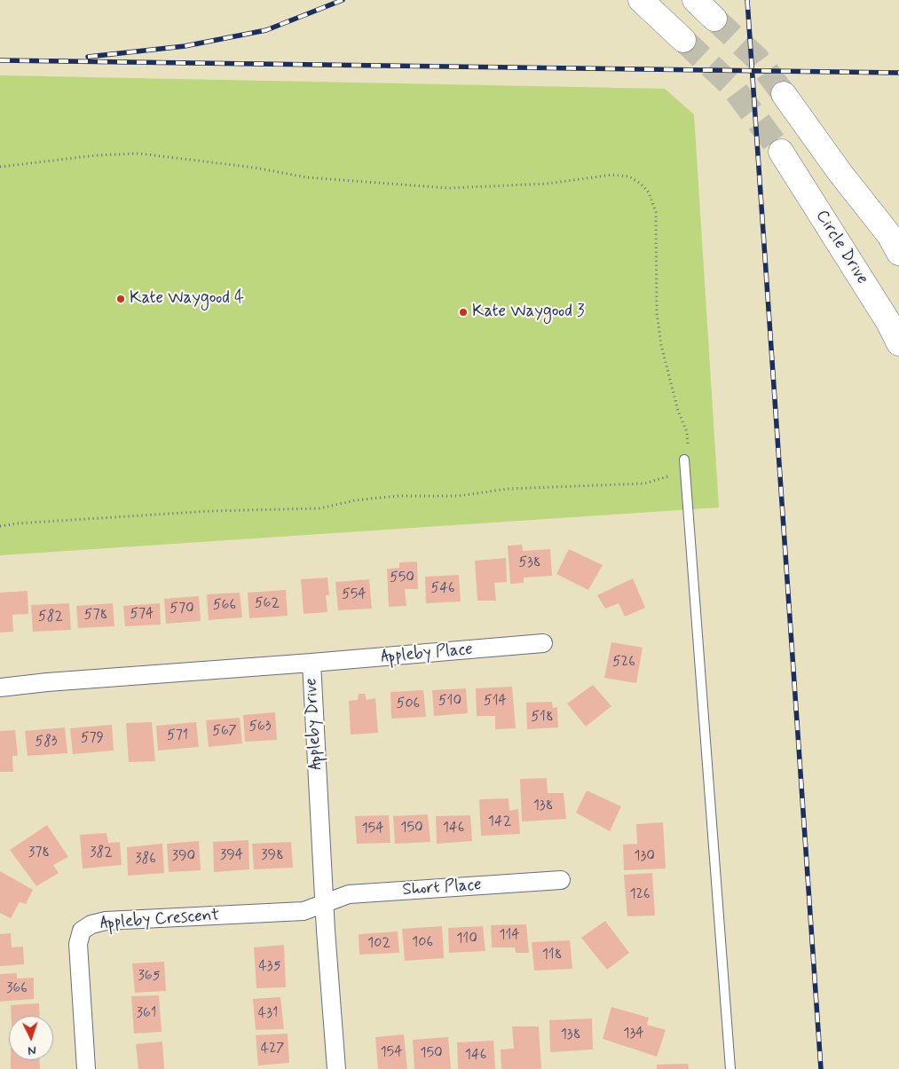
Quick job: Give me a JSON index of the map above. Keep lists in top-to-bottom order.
{
  "streets": {
    "highway": ["Circle Drive"],
    "street": [
      "Appleby Place",
      "Appleby Drive",
      "Short Place",
      "Appleby Crescent"
    ]
  },
  "crossings": [
    ["Appleby Place", "Appleby Drive"],
    ["Appleby Drive", "Short Place"],
    ["Appleby Drive", "Appleby Crescent"],
    ["Short Place", "Appleby Crescent"]
  ],
  "places": ["Kate Waygood 4", "Kate Waygood 3"],
  "house_numbers": [
    "538",
    "550",
    "546",
    "554",
    "562",
    "566",
    "570",
    "574",
    "578",
    "582",
    "526",
    "510",
    "514",
    "506",
    "518",
    "563",
    "567",
    "571",
    "579",
    "583",
    "138",
    "142",
    "150",
    "146",
    "154",
    "378",
    "382",
    "394",
    "398",
    "390",
    "130",
    "386",
    "126",
    "114",
    "110",
    "106",
    "102",
    "118",
    "435",
    "365",
    "366",
    "361",
    "431",
    "134",
    "138",
    "427",
    "154",
    "150",
    "146"
  ],
  "north": "bottom"
}
